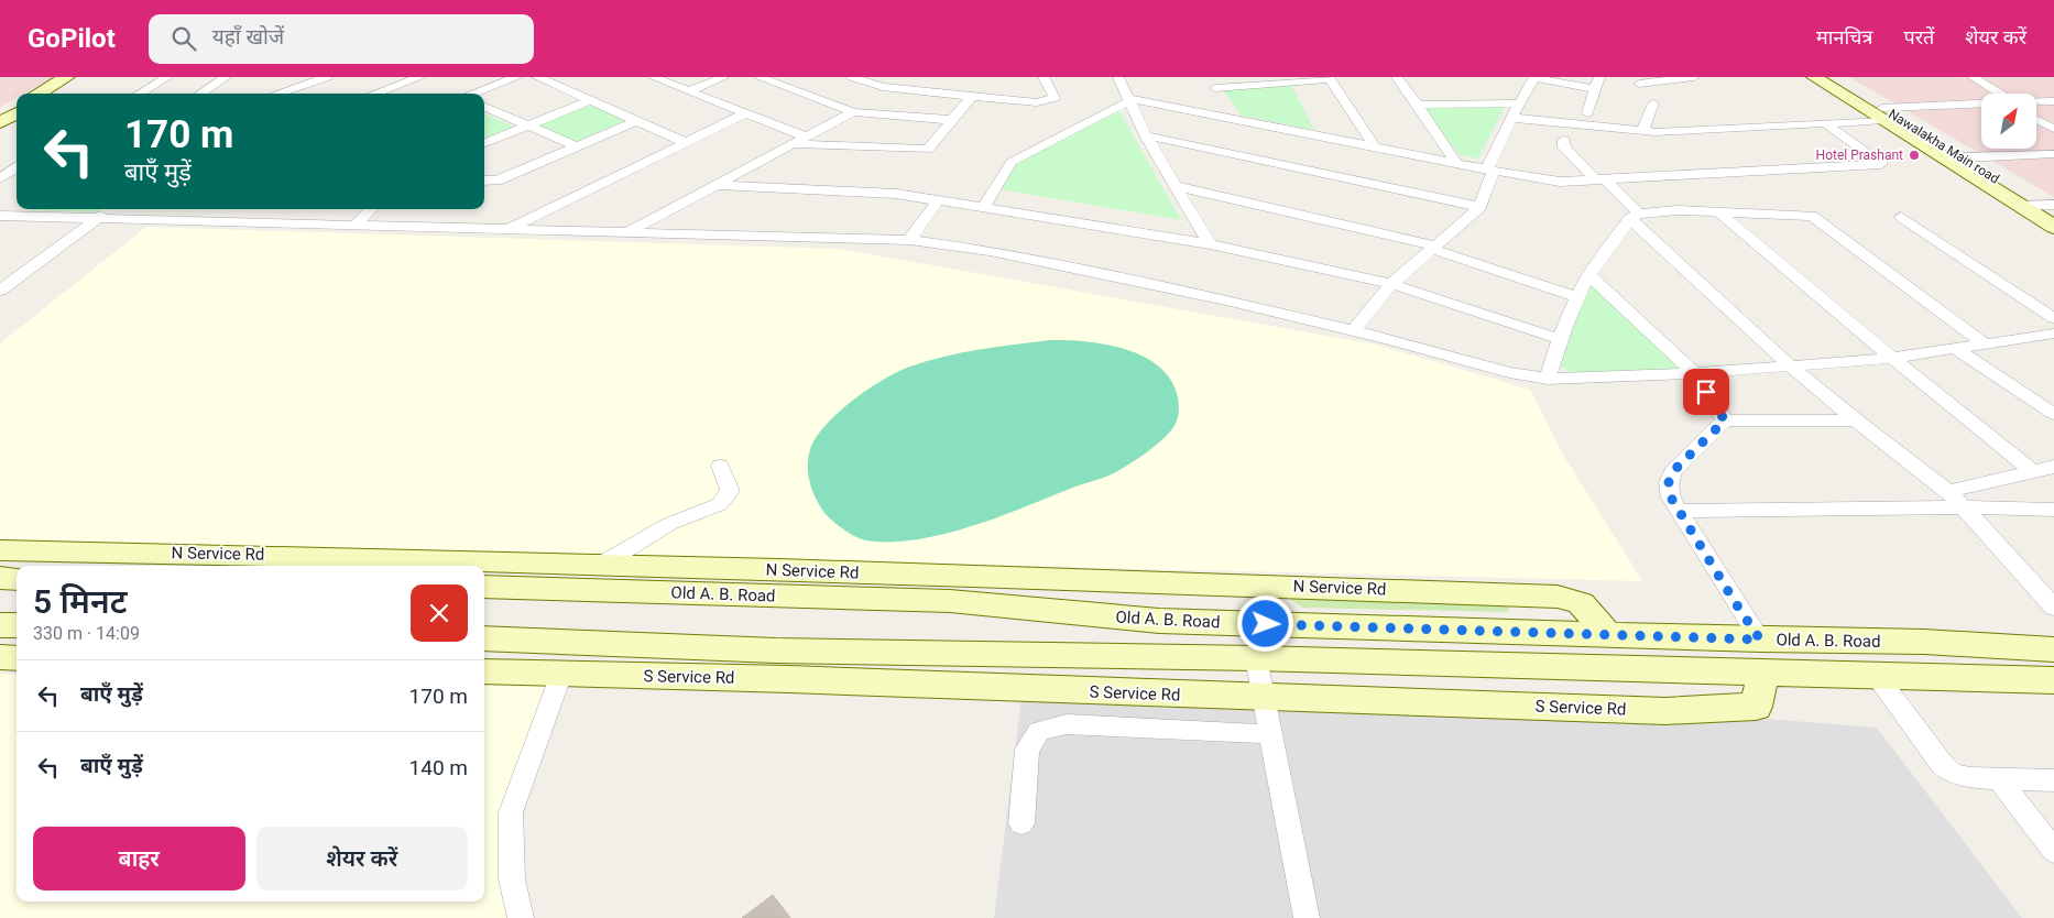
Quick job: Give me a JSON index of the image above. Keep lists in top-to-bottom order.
{
  "streets": {
    "main road": [
      "Nawalakha Main road",
      "N Service Rd",
      "Old A. B. Road",
      "S Service Rd"
    ]
  },
  "crossings": [
    ["N Service Rd", "Old A. B. Road"],
    ["Old A. B. Road", "S Service Rd"]
  ],
  "places": ["Hotel Prashant"],
  "north": "top right",
  "page": {
    "header": "GoPilot",
    "search": "यहाँ खोजें",
    "nav": ["मानचित्र", "परतें", "शेयर करें"],
    "turn": ["170 m", "बाएँ मुड़ें"],
    "heading": ["5 मिनट", "330 m · 14:09"],
    "list": [
      {
        "name": "बाएँ मुड़ें",
        "value": "170 m"
      },
      {
        "name": "बाएँ मुड़ें",
        "value": "140 m"
      }
    ],
    "buttons": ["बाहर", "शेयर करें"]
  }
}
